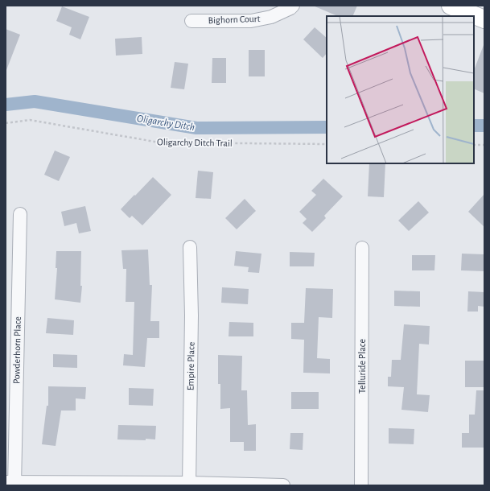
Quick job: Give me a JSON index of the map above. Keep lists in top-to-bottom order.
{
  "streets": {
    "street": [
      "Bighorn Court",
      "Powderhorn Place",
      "Empire Place",
      "Telluride Place"
    ],
    "path": ["Oligarchy Ditch Trail"]
  },
  "water": ["Oligarchy Ditch"]
}
